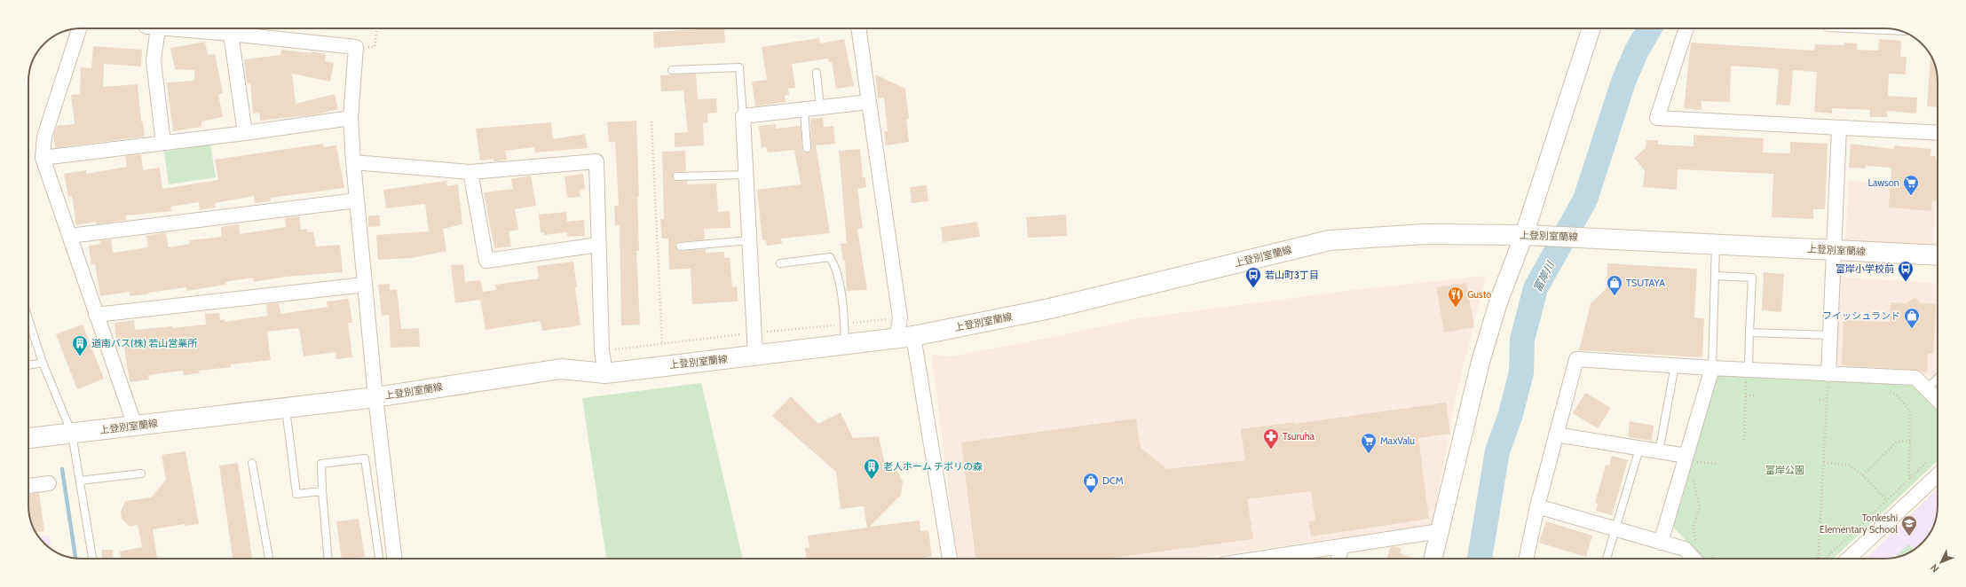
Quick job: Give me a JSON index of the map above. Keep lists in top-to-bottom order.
{
  "streets": {
    "main road": ["上登別室蘭線"]
  },
  "water": ["富岸川"],
  "parks": ["富岸公園"],
  "places": {
    "supermarket": ["Lawson", "MaxValu"],
    "bus stop": ["富岸小学校前", "若山町3丁目"],
    "shop": ["TSUTAYA", "フイッシュランド", "DCM"],
    "restaurant": ["Gusto"],
    "building": ["道南バス(株) 若山営業所", "老人ホーム チボリの森"],
    "pharmacy": ["Tsuruha"],
    "school or university": ["Tonkeshi Elementary School"]
  },
  "north": "bottom left"
}
